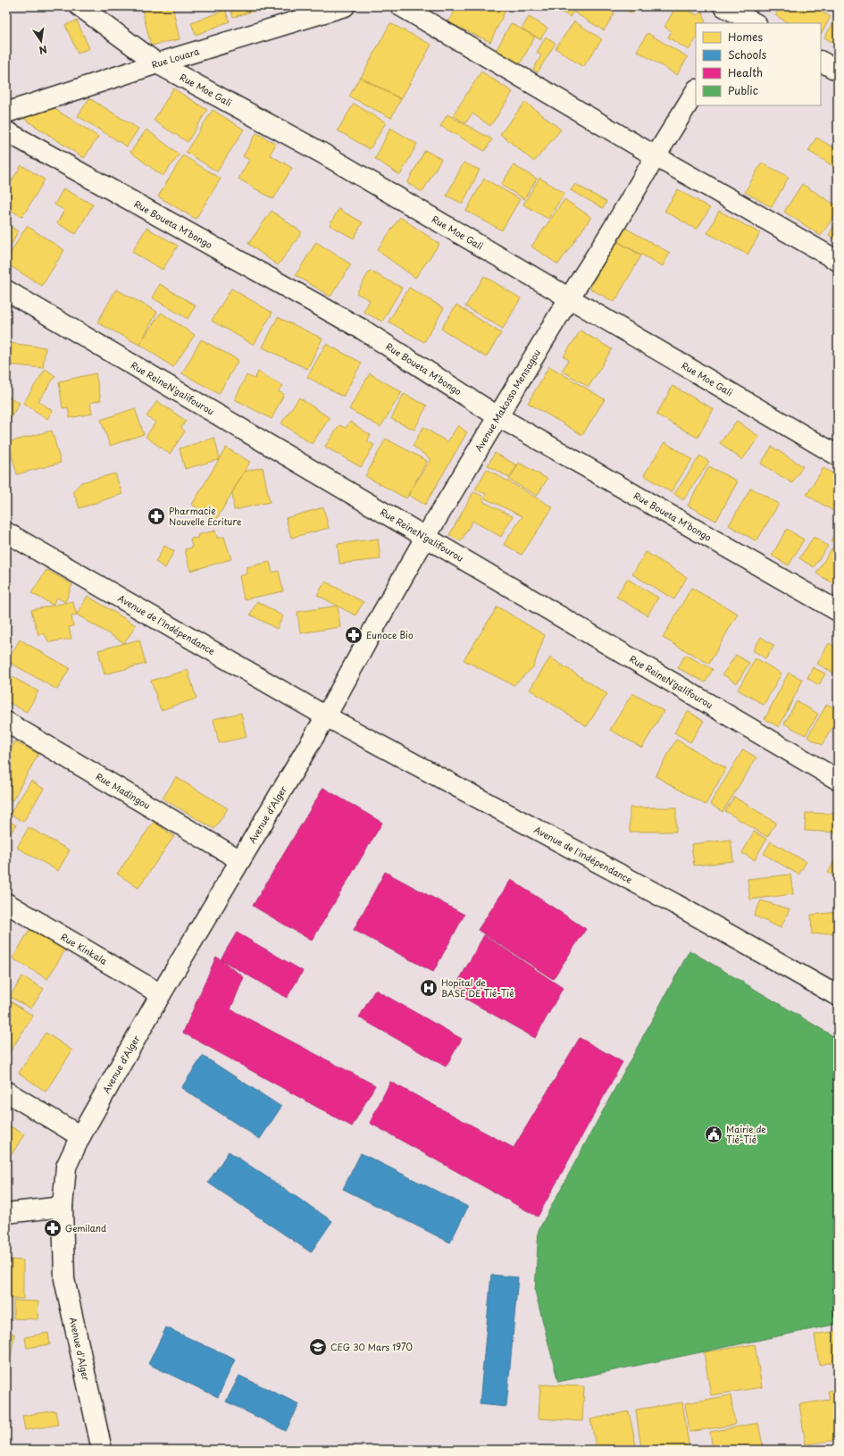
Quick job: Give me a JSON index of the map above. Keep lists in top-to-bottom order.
{
  "streets": {
    "street": [
      "Rue Louara",
      "Rue Moe Gali",
      "Rue Boueta M'bongo",
      "Rue ReineN'galifourou",
      "Avenue Makosso Mensagou",
      "Avenue de l'Indépendance",
      "Rue Madingou",
      "Avenue d'Alger",
      "Avenue de l'indépendance",
      "Rue Kinkala"
    ]
  },
  "crossings": [
    ["Rue Louara", "Rue Moe Gali"],
    ["Rue Moe Gali", "Avenue Makosso Mensagou"],
    ["Rue Boueta M'bongo", "Avenue Makosso Mensagou"],
    ["Rue ReineN'galifourou", "Avenue Makosso Mensagou"],
    ["Avenue Makosso Mensagou", "Avenue de l'Indépendance"],
    ["Avenue Makosso Mensagou", "Avenue d'Alger"],
    ["Avenue Makosso Mensagou", "Avenue de l'indépendance"],
    ["Avenue de l'Indépendance", "Avenue d'Alger"],
    ["Avenue de l'Indépendance", "Avenue de l'indépendance"],
    ["Rue Madingou", "Avenue d'Alger"],
    ["Avenue d'Alger", "Avenue de l'indépendance"],
    ["Avenue d'Alger", "Rue Kinkala"]
  ],
  "places": {
    "pharmacy": ["Pharmacie Nouvelle Ecriture", "Eunoce Bio", "Gemiland"],
    "hospital": ["Hopital de BASE DE Tié-Tié"],
    "public building": ["Mairie de Tié-Tié"],
    "school or university": ["CEG 30 Mars 1970"]
  },
  "legend": [
    "Homes",
    "Schools",
    "Health",
    "Public"
  ],
  "north": "bottom"
}
